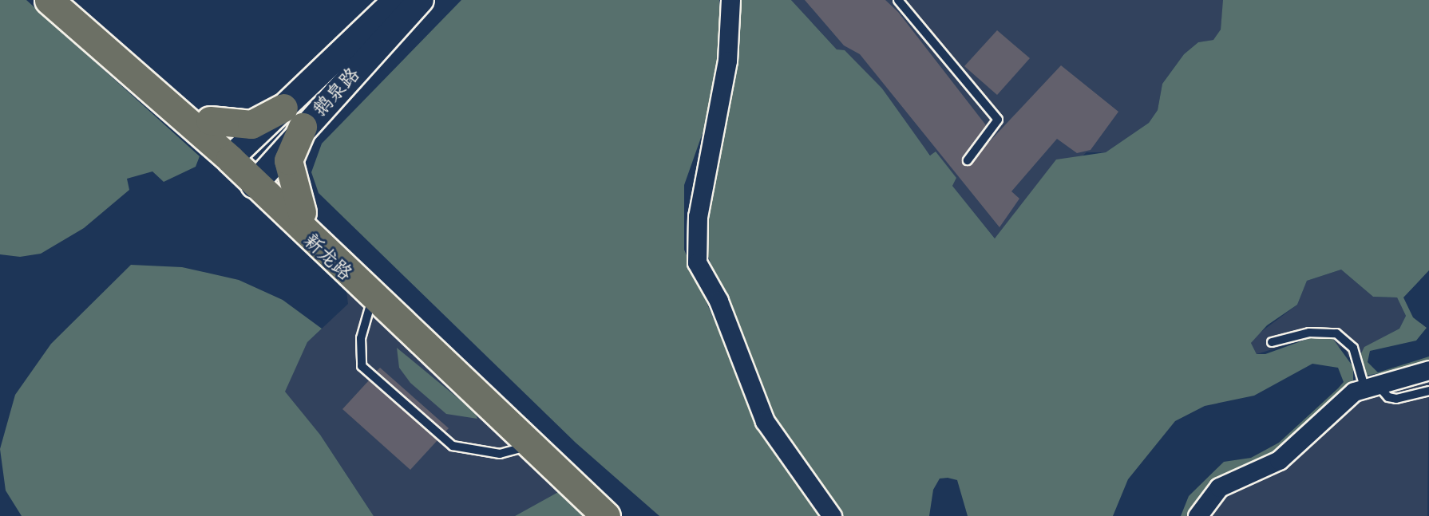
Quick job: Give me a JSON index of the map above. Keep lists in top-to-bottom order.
{
  "streets": {
    "main road": ["鹅泉路", "新龙路"]
  },
  "crossings": [
    ["鹅泉路", "新龙路"]
  ]
}
